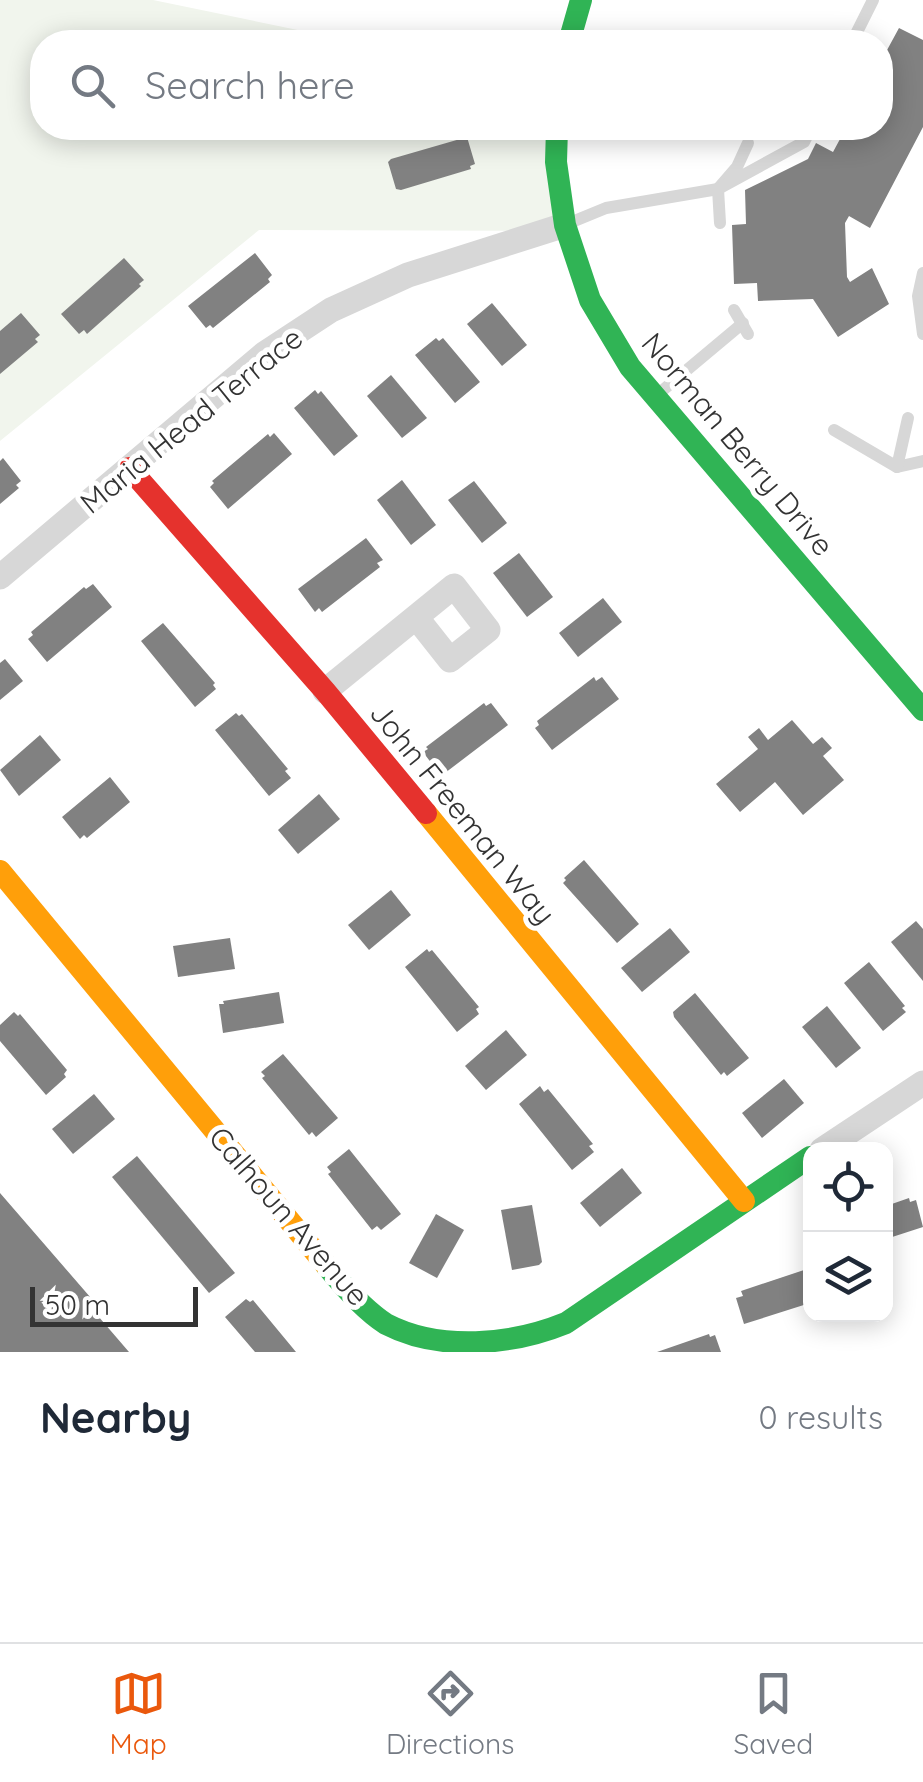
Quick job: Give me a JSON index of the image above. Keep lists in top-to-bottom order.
{
  "streets": {
    "street": [
      "Maria Head Terrace",
      "Norman Berry Drive",
      "John Freeman Way",
      "Calhoun Avenue"
    ]
  },
  "crossings": [
    ["Maria Head Terrace", "Norman Berry Drive"],
    ["Maria Head Terrace", "John Freeman Way"],
    ["John Freeman Way", "Calhoun Avenue"]
  ],
  "scale_bar": "50 m",
  "page": {
    "search": "Search here",
    "scale": "50 m",
    "heading": ["Nearby", "0 results"],
    "nav": ["Map", "Directions", "Saved"]
  }
}
